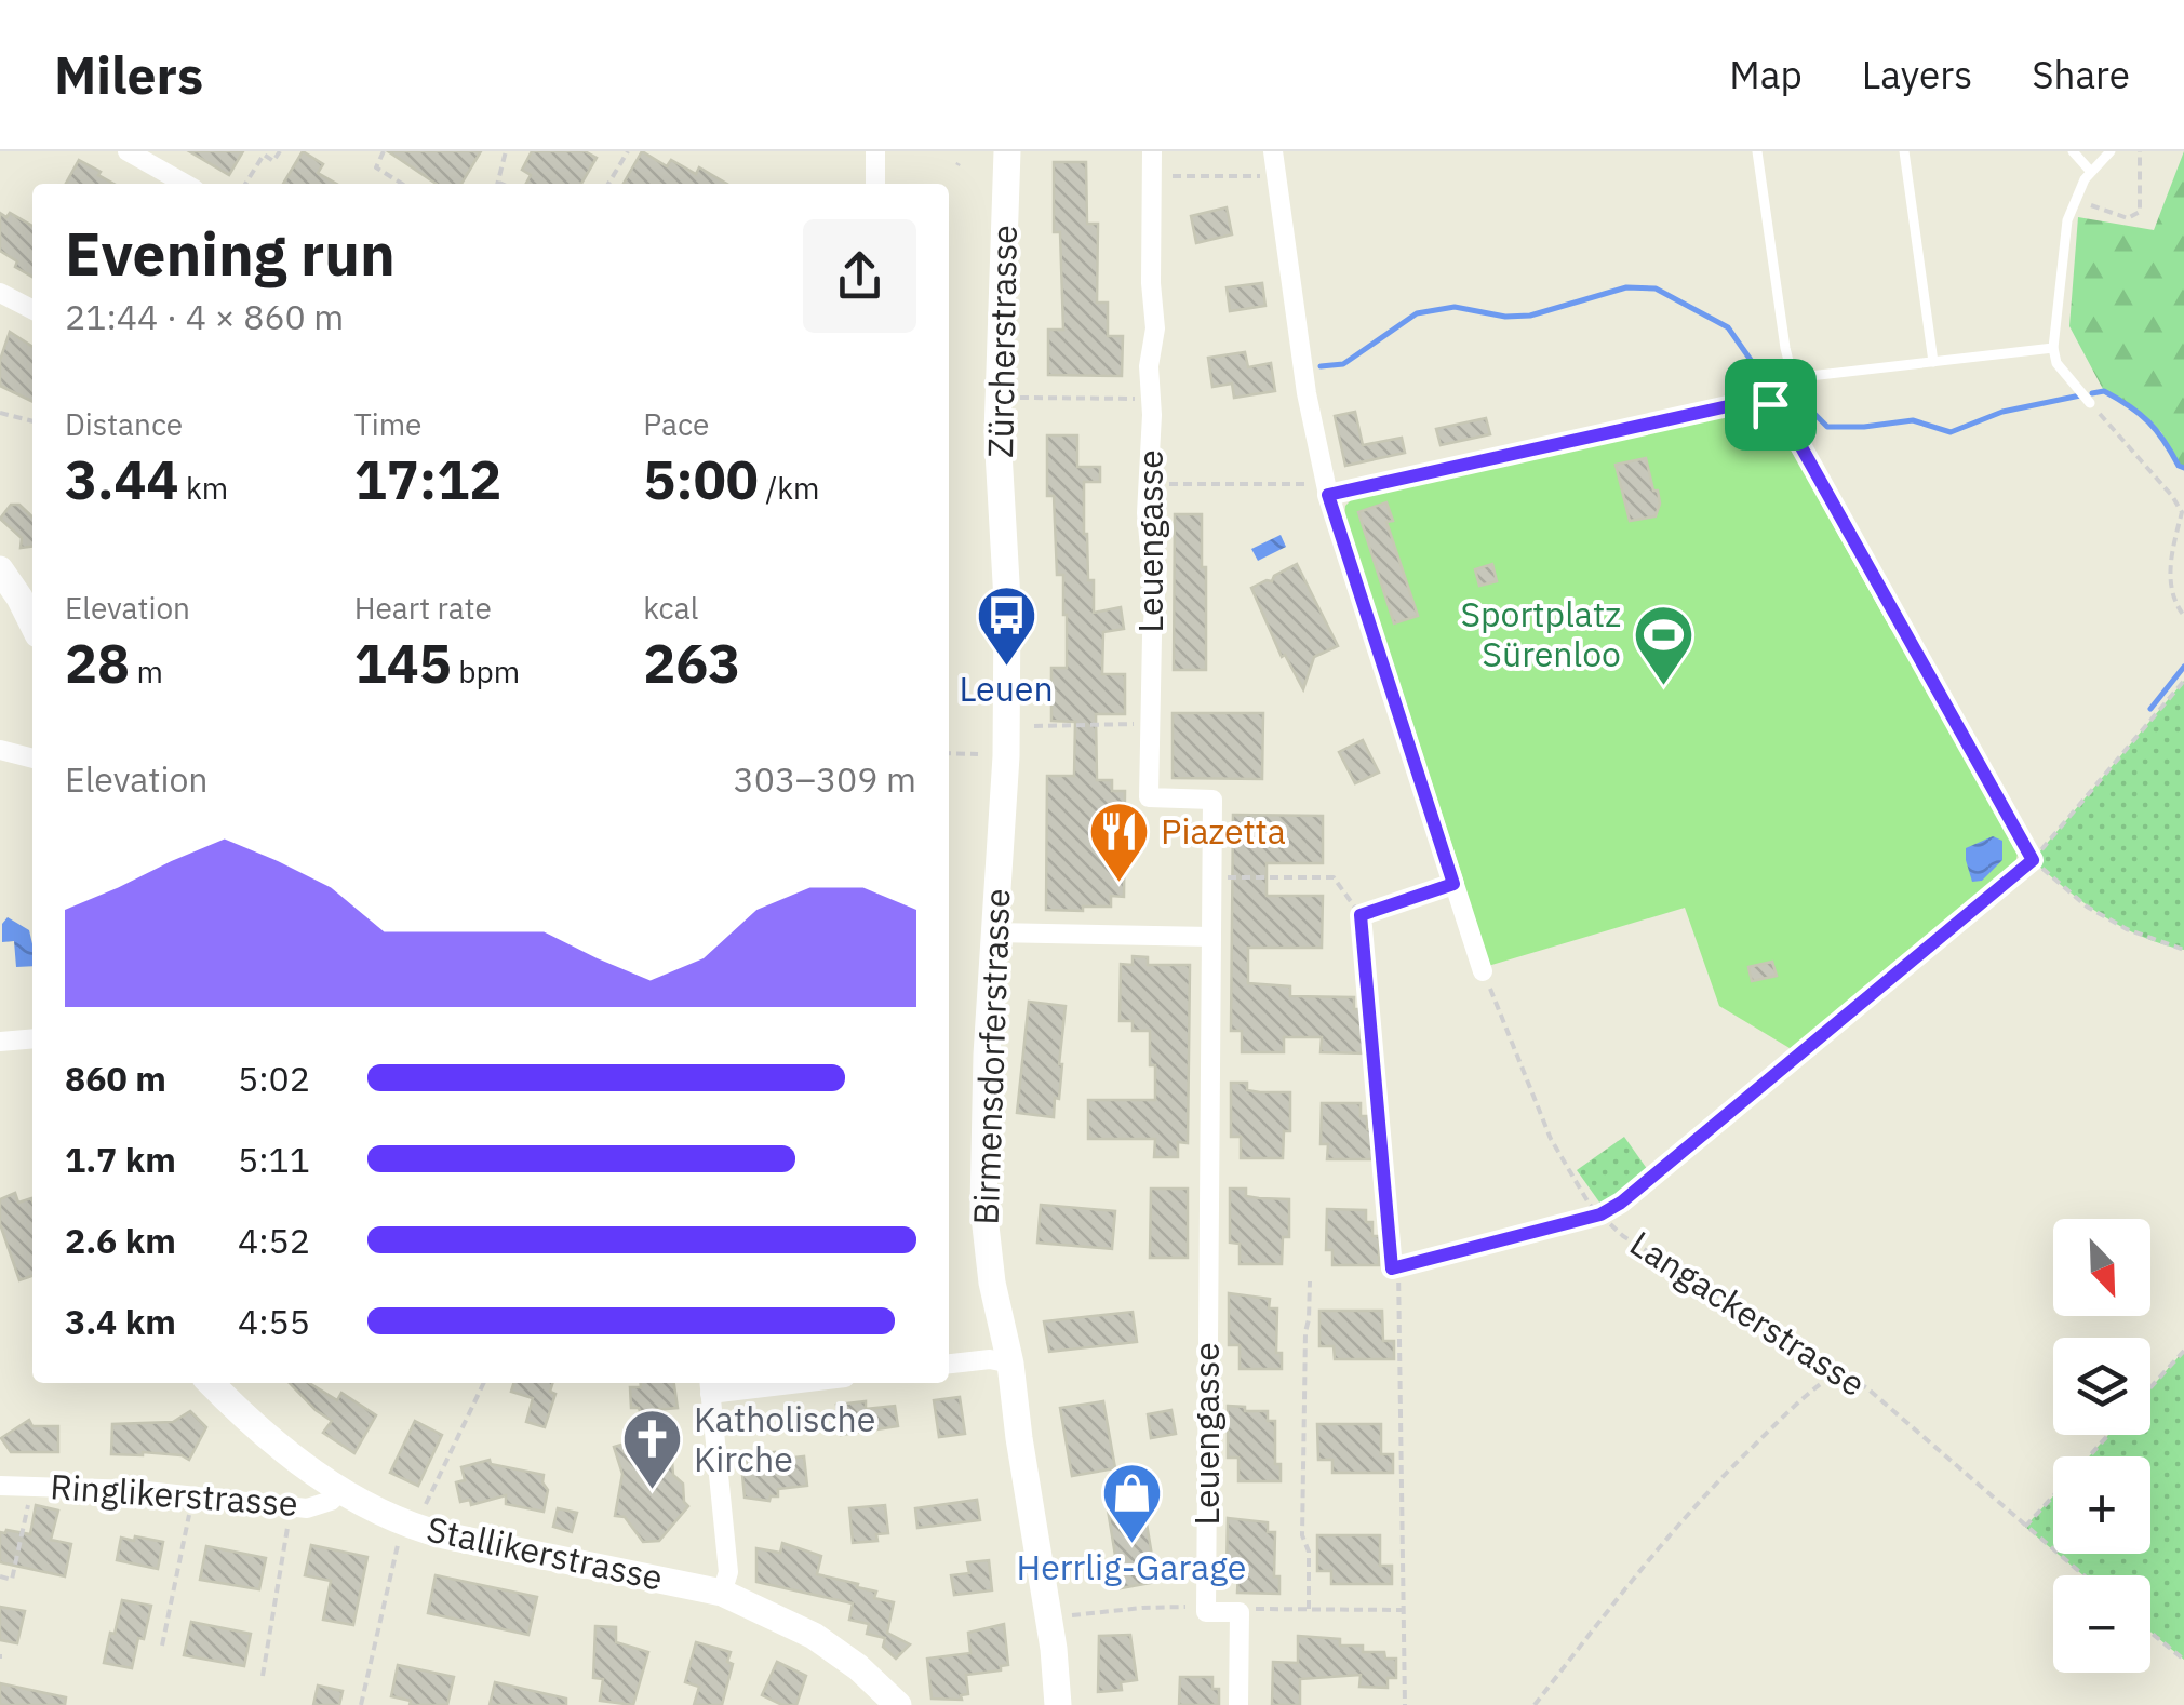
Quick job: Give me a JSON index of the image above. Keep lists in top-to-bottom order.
{
  "streets": {
    "main road": ["Zürcherstrasse", "Birmensdorferstrasse", "Stallikerstrasse"],
    "street": ["Leuengasse", "Ringlikerstrasse"],
    "path": ["Langackerstrasse"]
  },
  "crossings": [
    ["Zürcherstrasse", "Birmensdorferstrasse"],
    ["Ringlikerstrasse", "Stallikerstrasse"]
  ],
  "places": {
    "bus stop": ["Leuen"],
    "sports": ["Sportplatz Sürenloo"],
    "restaurant": ["Piazetta"],
    "church": ["Katholische Kirche"],
    "shop": ["Herrlig-Garage"]
  },
  "north": "bottom right",
  "page": {
    "header": "Milers",
    "nav": ["Map", "Layers", "Share"],
    "heading": ["Evening run", "21:44 · 4 × 860 m"],
    "stats": [
      ["Distance", "3.44 km"],
      ["Time", "17:12"],
      ["Pace", "5:00 /km"],
      ["Elevation", "28 m"],
      ["Heart rate", "145 bpm"],
      ["kcal", "263"]
    ],
    "chart": ["Elevation", "303–309 m"],
    "list": [
      {
        "name": "860 m",
        "note": "5:02"
      },
      {
        "name": "1.7 km",
        "note": "5:11"
      },
      {
        "name": "2.6 km",
        "note": "4:52"
      },
      {
        "name": "3.4 km",
        "note": "4:55"
      }
    ],
    "map_buttons": ["+", "−"]
  }
}
